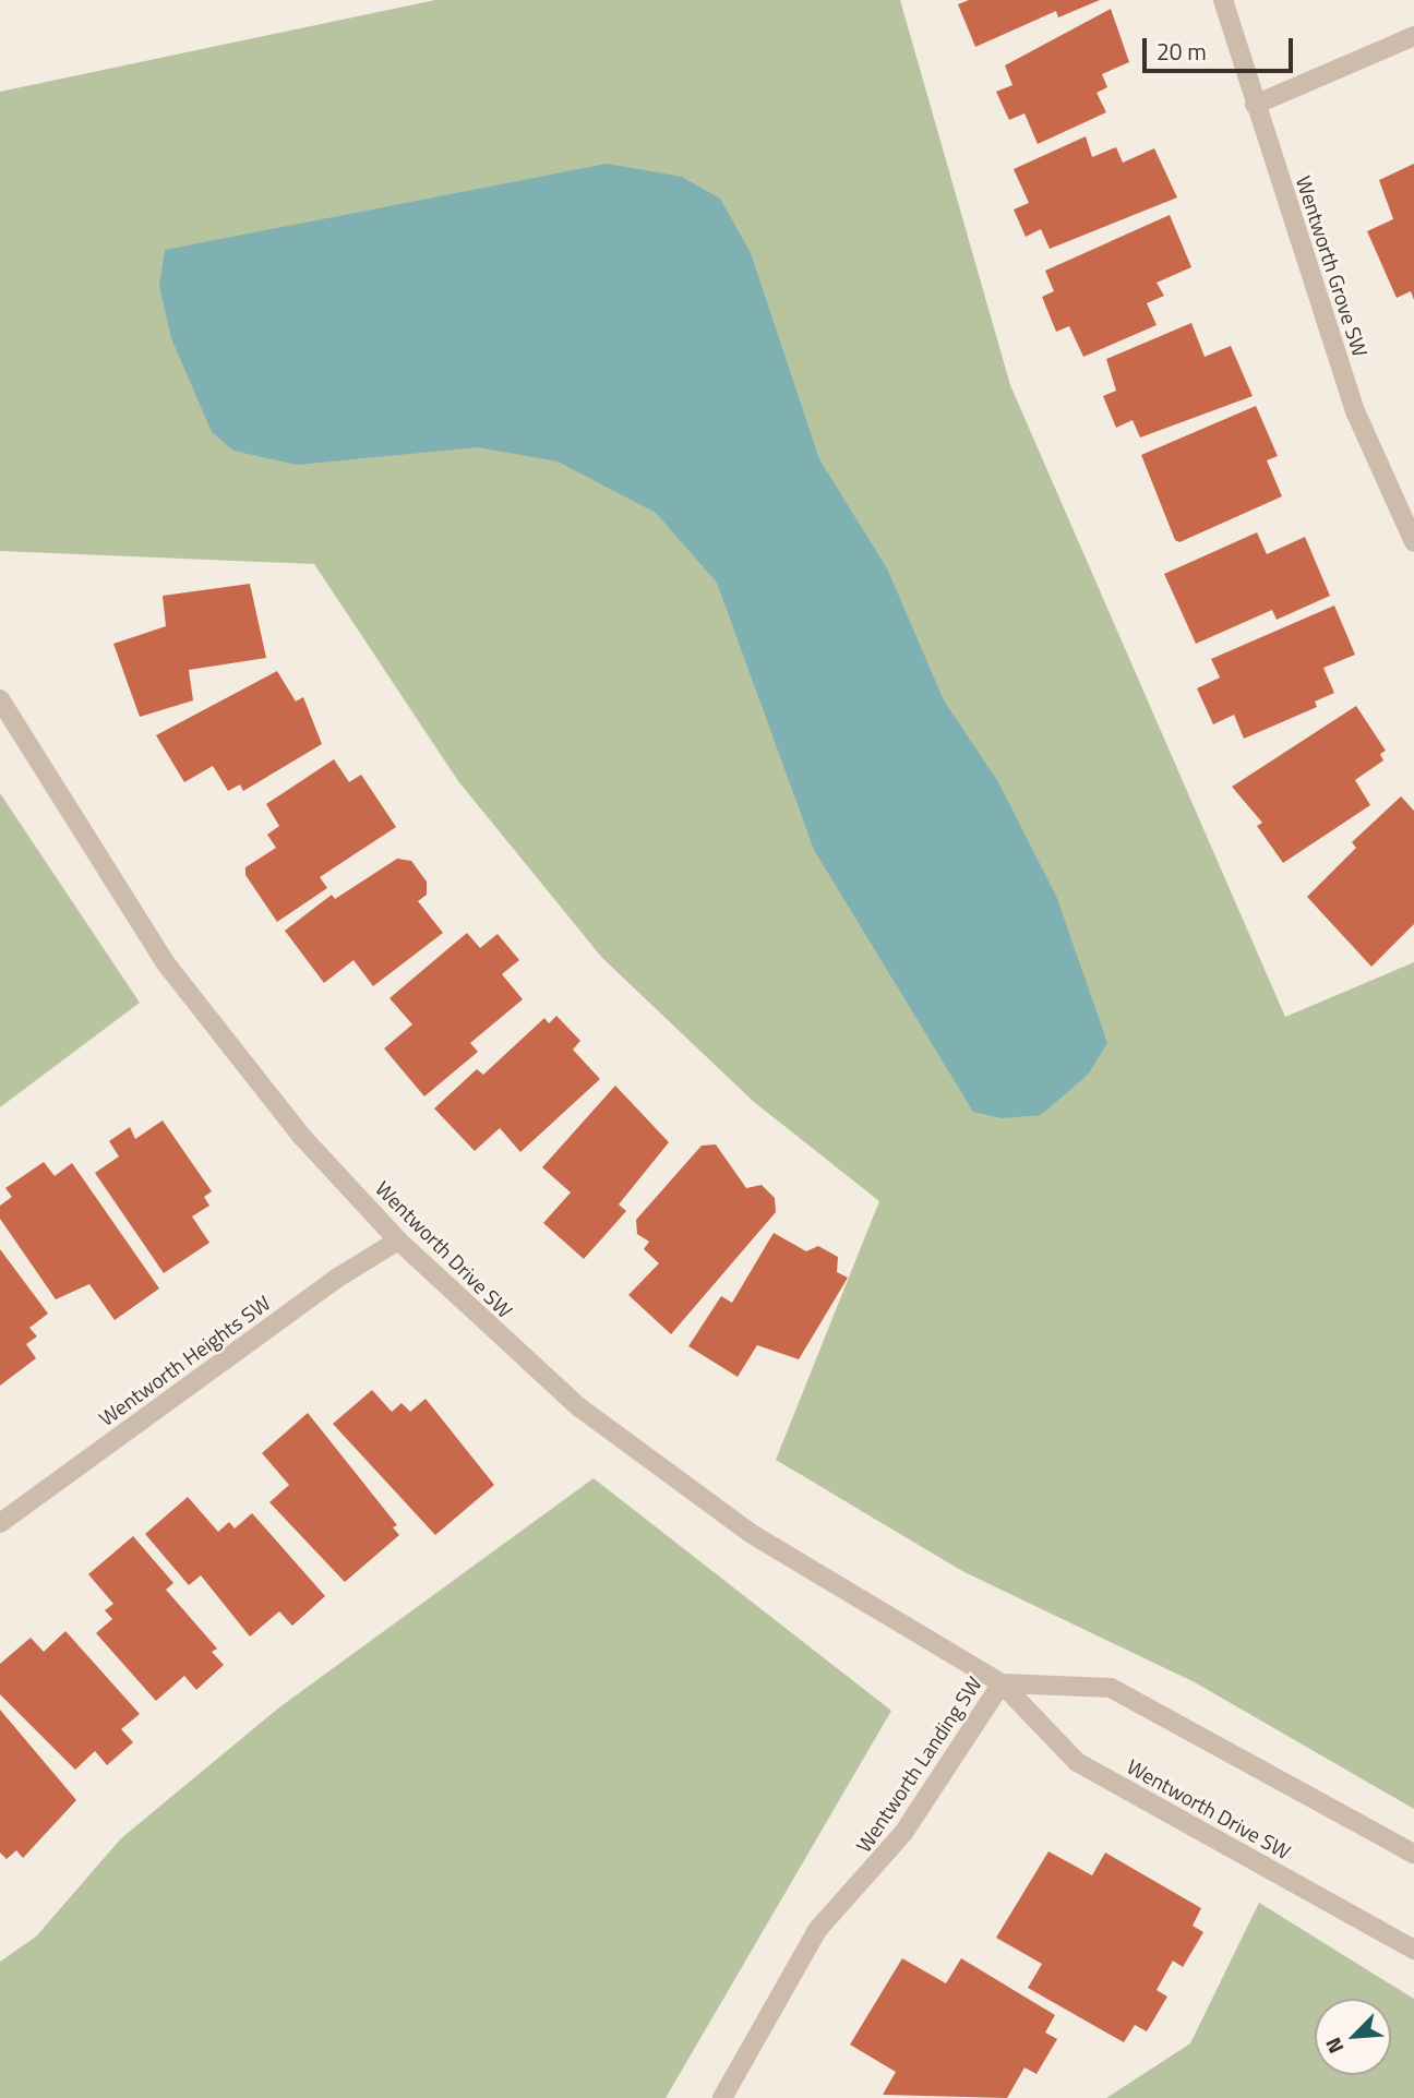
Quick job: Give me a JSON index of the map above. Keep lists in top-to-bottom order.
{
  "streets": {
    "street": [
      "Wentworth Grove SW",
      "Wentworth Drive SW",
      "Wentworth Heights SW",
      "Wentworth Landing SW"
    ]
  },
  "crossings": [
    ["Wentworth Drive SW", "Wentworth Heights SW"],
    ["Wentworth Drive SW", "Wentworth Landing SW"]
  ],
  "scale_bar": "20 m",
  "north": "bottom left"
}
